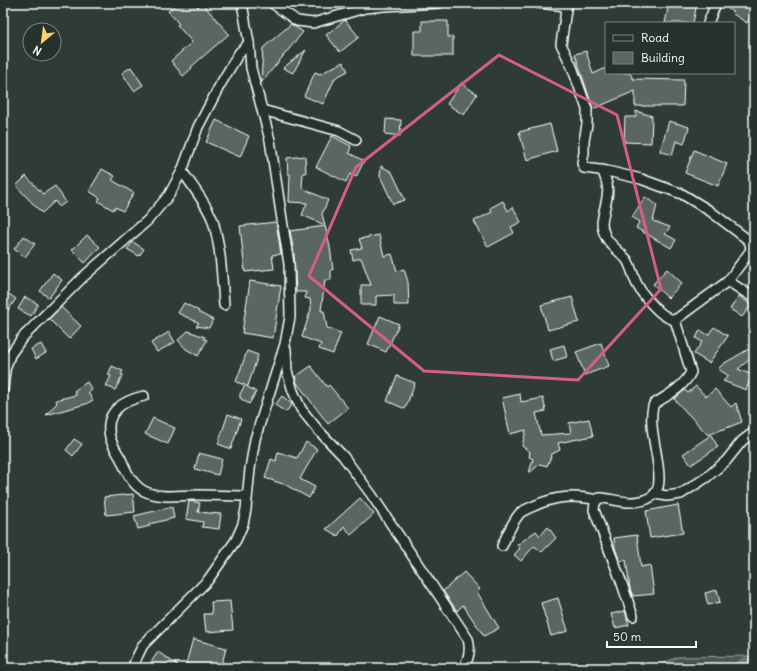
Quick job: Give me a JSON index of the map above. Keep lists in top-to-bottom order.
{
  "legend": ["Road", "Building"],
  "scale_bar": "50 m",
  "north": "bottom left"
}
